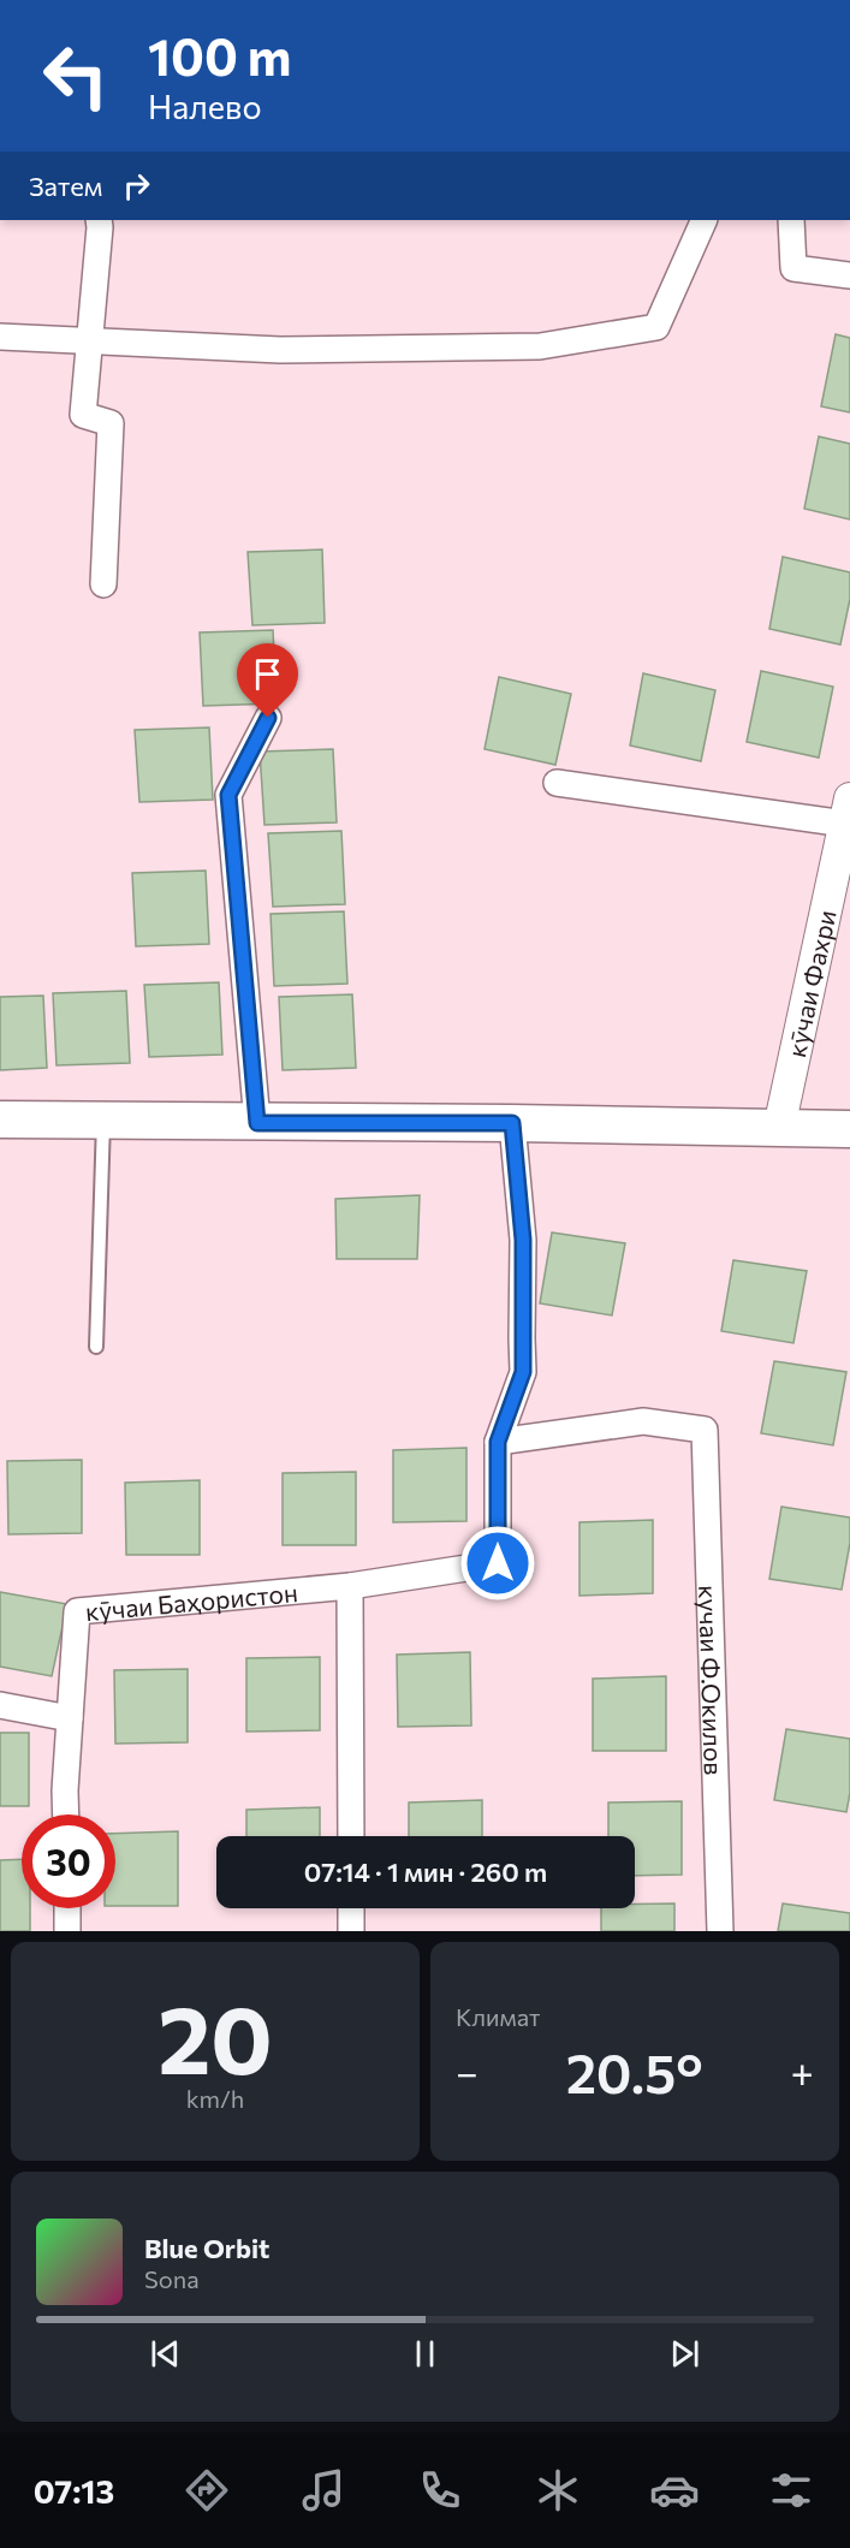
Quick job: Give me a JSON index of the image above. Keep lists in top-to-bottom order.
{
  "streets": {
    "street": ["кӯчаи Фахри", "кӯчаи Баҳористон", "кучаи Ф.Окилов"]
  },
  "page": {
    "turn": ["100 m", "Налево"],
    "then": "Затем",
    "limit": "30",
    "trip": "07:14 · 1 мин · 260 m",
    "tile": [
      ["20", "km/h"],
      "Климат"
    ],
    "heat": ["−", "20.5°", "+"],
    "song": ["Blue Orbit", "Sona"],
    "tabs": "07:13"
  }
}
